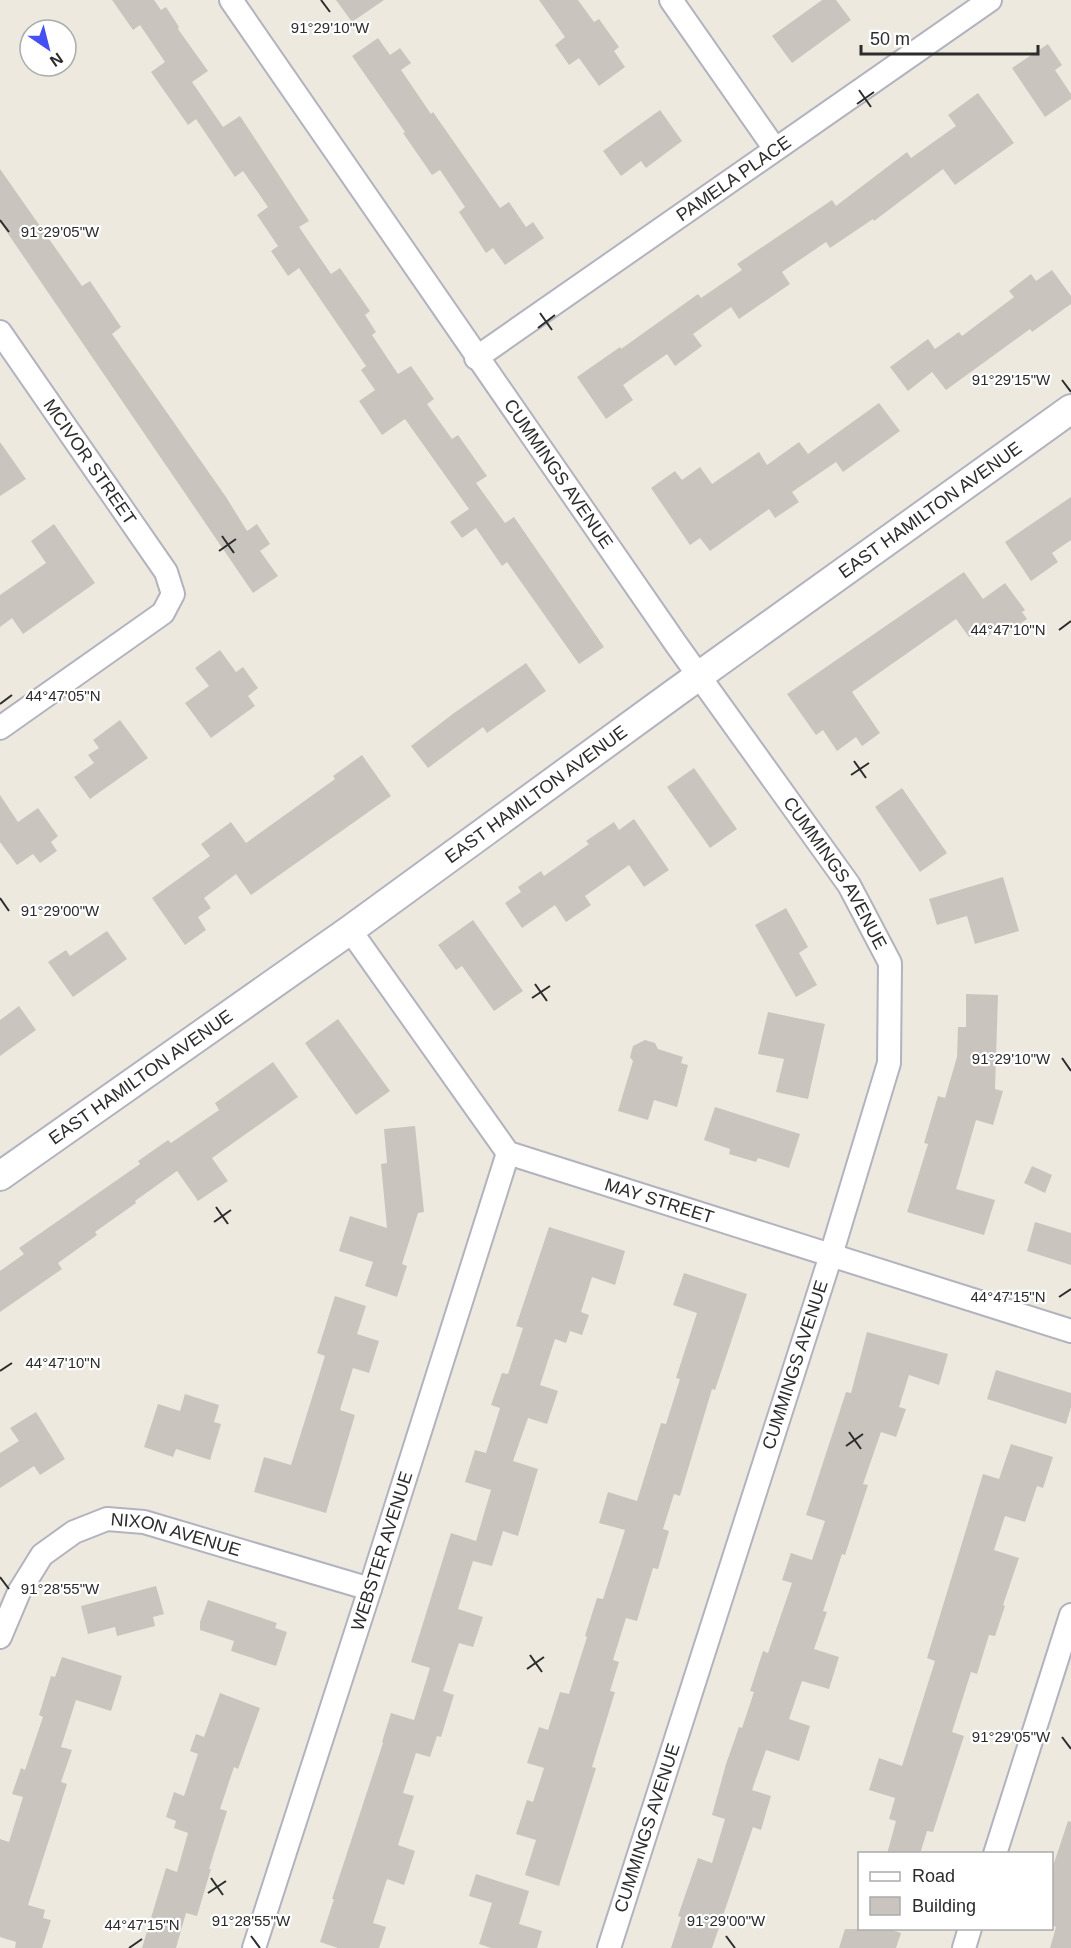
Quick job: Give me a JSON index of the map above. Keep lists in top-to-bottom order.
{
  "streets": {
    "street": [
      "PAMELA PLACE",
      "MCIVOR STREET",
      "CUMMINGS AVENUE",
      "EAST HAMILTON AVENUE",
      "MAY STREET",
      "NIXON AVENUE",
      "WEBSTER AVENUE"
    ]
  },
  "crossings": [
    ["PAMELA PLACE", "CUMMINGS AVENUE"],
    ["CUMMINGS AVENUE", "EAST HAMILTON AVENUE"],
    ["CUMMINGS AVENUE", "MAY STREET"],
    ["MAY STREET", "WEBSTER AVENUE"],
    ["NIXON AVENUE", "WEBSTER AVENUE"]
  ],
  "legend": ["Road", "Building"],
  "scale_bar": "50 m",
  "north": "bottom right",
  "coordinates": [
    "91°29'10\"W",
    "91°29'05\"W",
    "91°29'15\"W",
    "44°47'10\"N",
    "44°47'05\"N",
    "91°29'00\"W",
    "44°47'15\"N",
    "91°28'55\"W"
  ]
}
